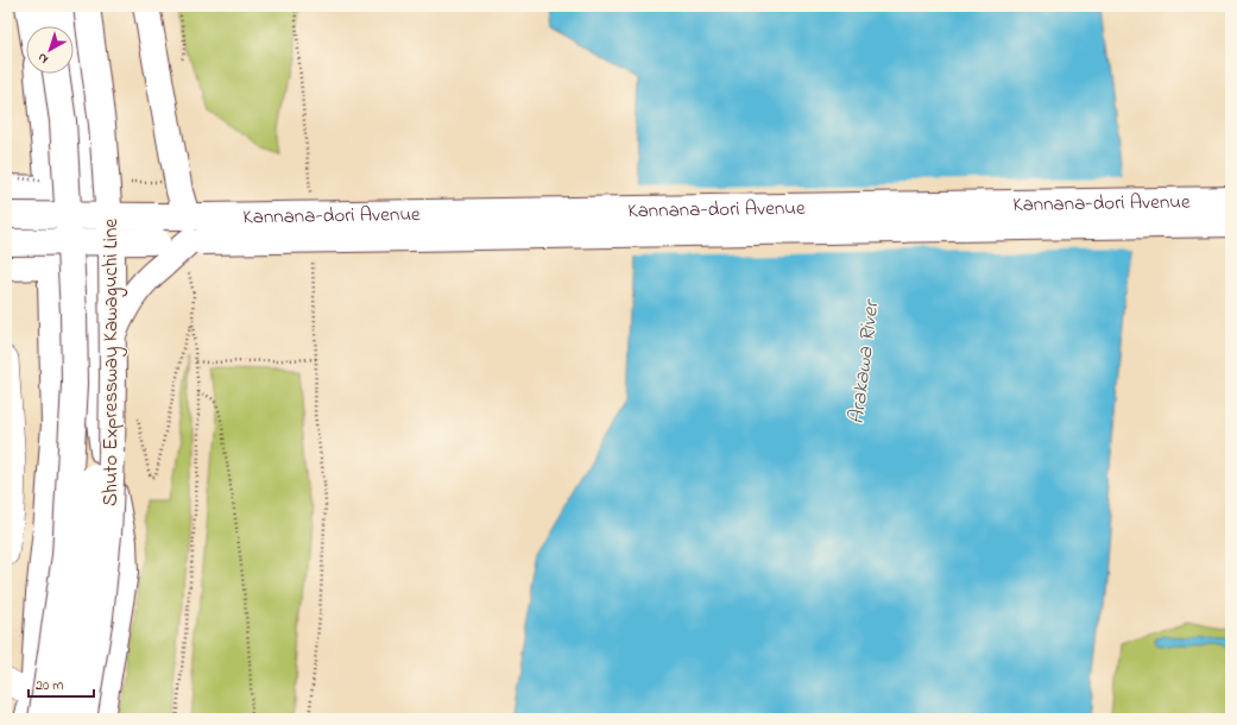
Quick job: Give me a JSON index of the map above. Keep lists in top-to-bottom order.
{
  "streets": {
    "main road": ["Kannana-dori Avenue", "Shuto Expressway Kawaguchi Line"]
  },
  "water": ["Arakawa River"],
  "scale_bar": "20 m",
  "north": "bottom left"
}
